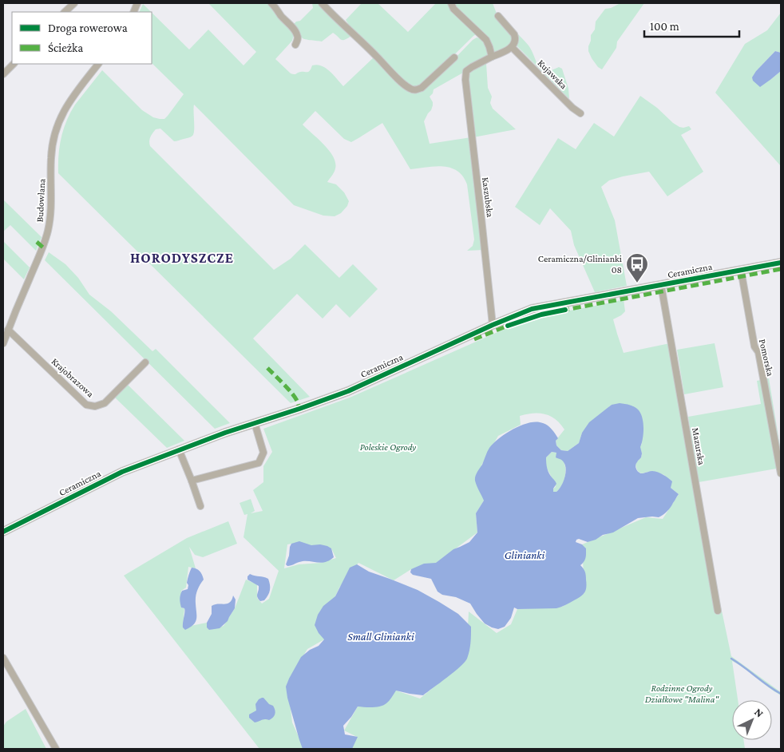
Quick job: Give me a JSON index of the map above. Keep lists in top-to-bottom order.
{
  "streets": {
    "street": [
      "Kujawska",
      "Kaszubska",
      "Budowlana",
      "Ceramiczna",
      "Pomorska",
      "Krajobrazowa",
      "Mazurska"
    ]
  },
  "crossings": [
    ["Kaszubska", "Ceramiczna"],
    ["Budowlana", "Krajobrazowa"],
    ["Ceramiczna", "Pomorska"],
    ["Ceramiczna", "Mazurska"]
  ],
  "districts": ["HORODYSZCZE"],
  "water": ["Glinianki", "Small Glinianki"],
  "parks": ["Poleskie Ogrody", "Rodzinne Ogrody Działkowe \"Malina\""],
  "places": {
    "bus stop": ["Ceramiczna/Glinianki 08"]
  },
  "legend": ["Droga rowerowa", "Ścieżka"],
  "scale_bar": "100 m",
  "north": "top right"
}
